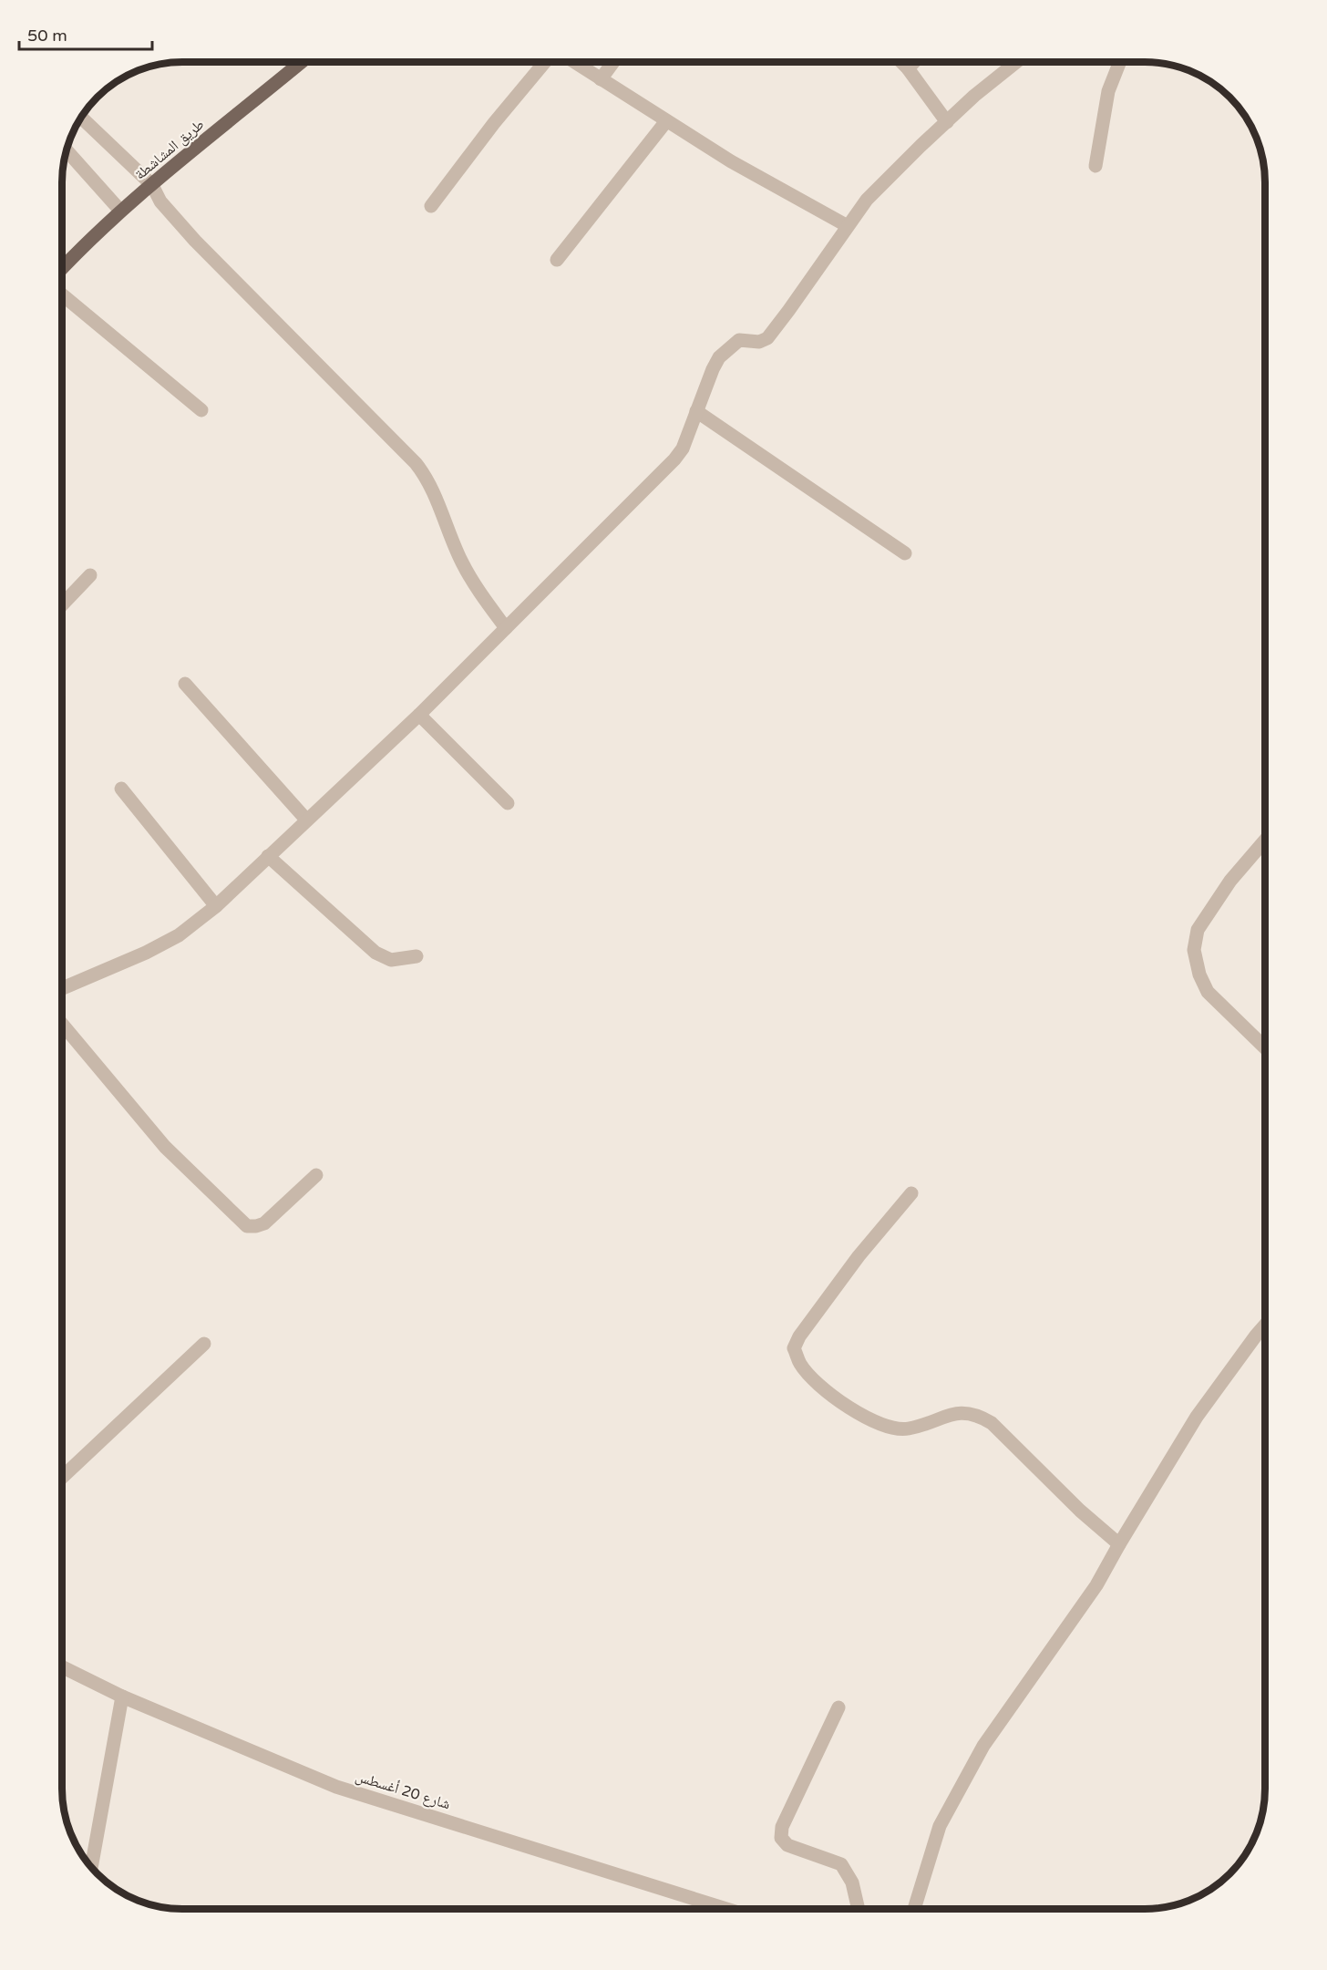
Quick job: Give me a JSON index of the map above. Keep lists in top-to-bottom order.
{
  "streets": {
    "main road": ["طريق المشاشطة"],
    "street": ["شارع 20 أغسطس"]
  },
  "scale_bar": "50 m"
}
